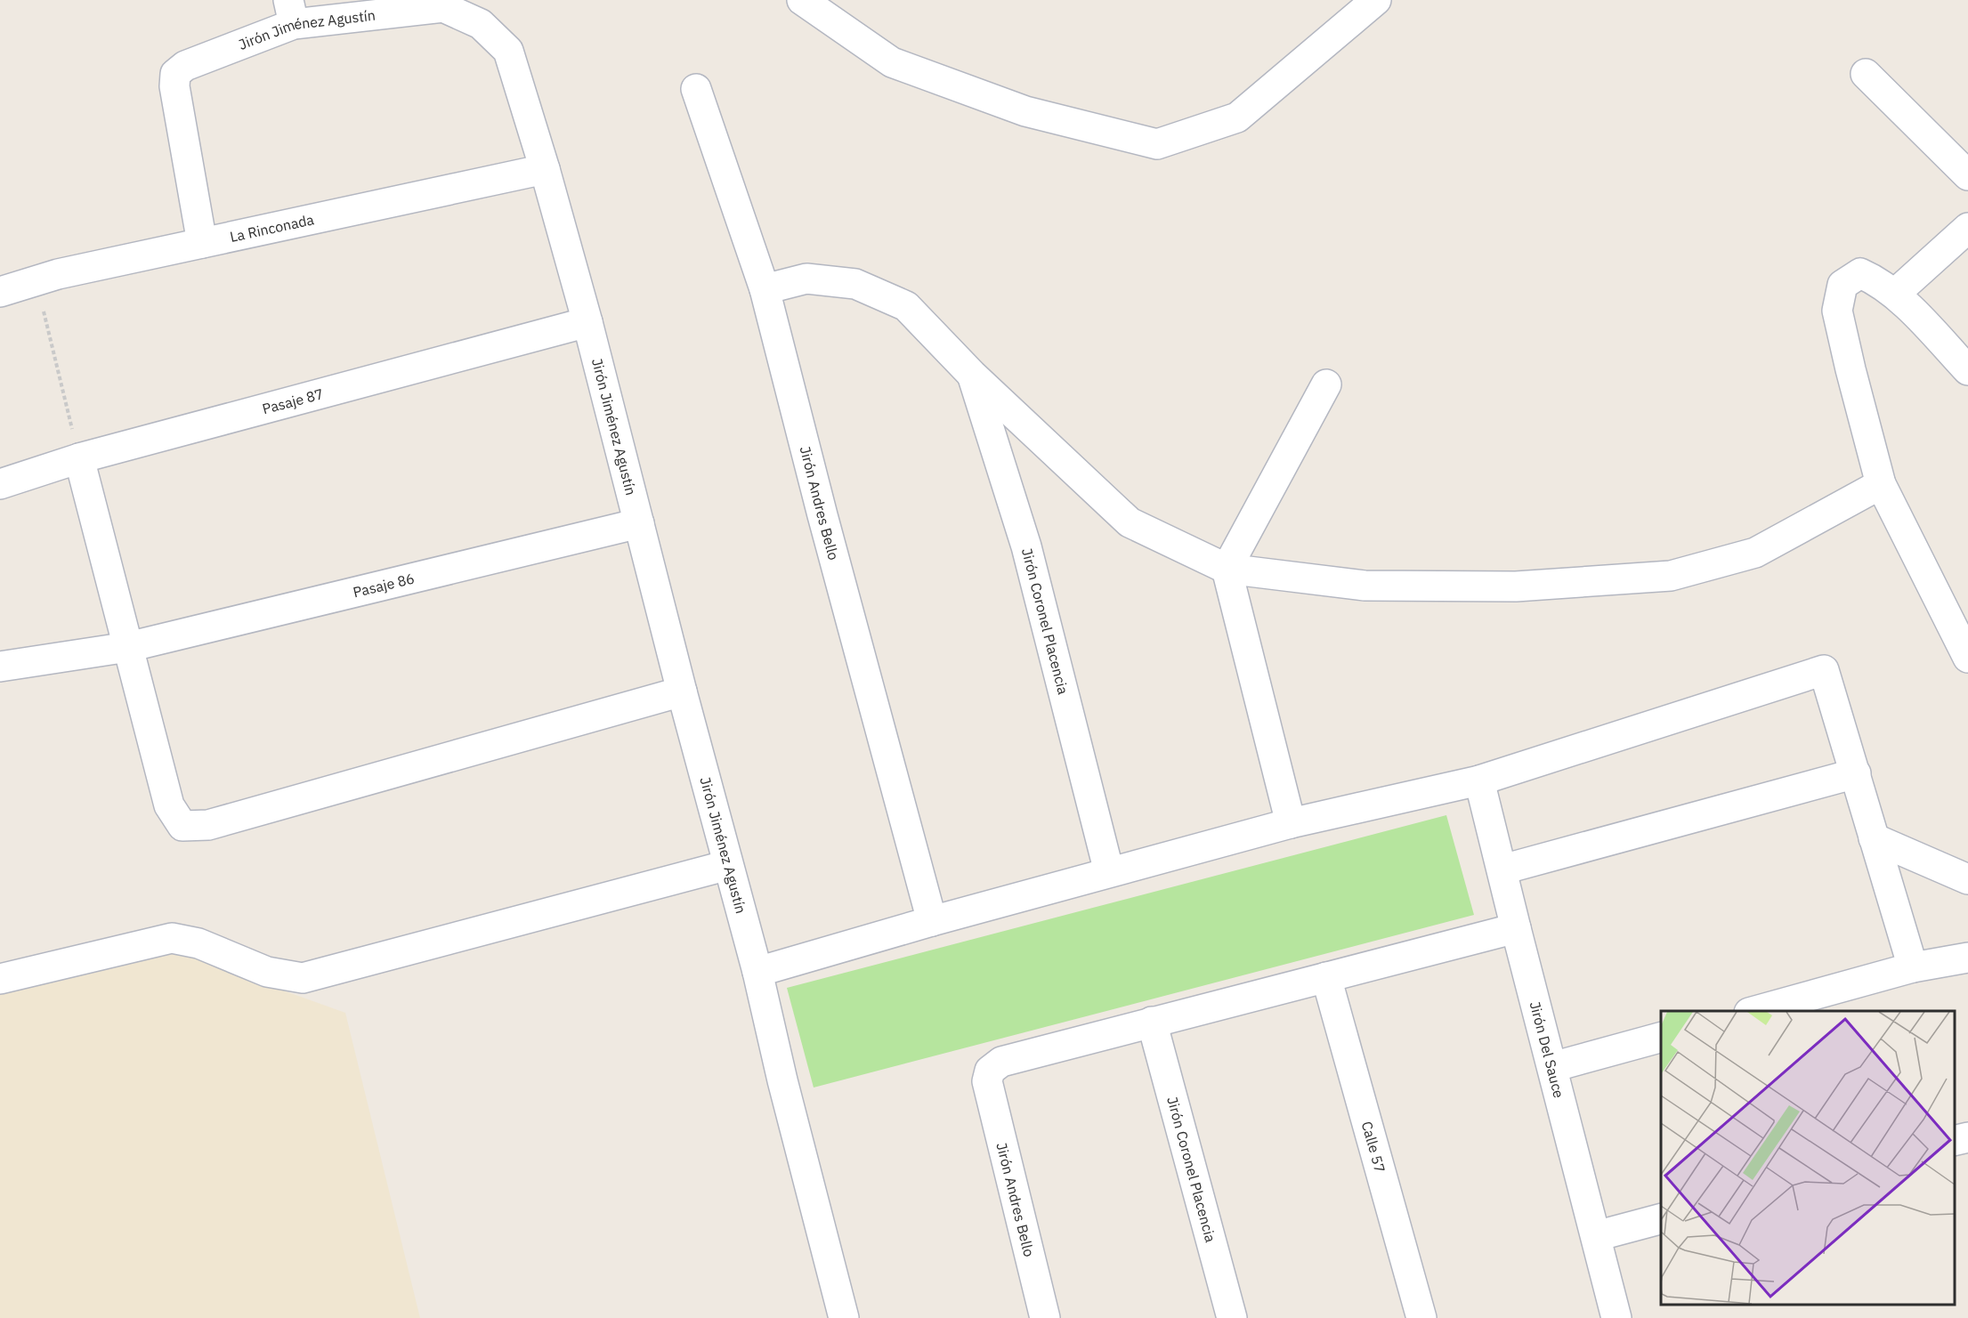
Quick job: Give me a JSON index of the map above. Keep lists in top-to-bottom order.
{
  "streets": {
    "street": [
      "Jirón Jiménez Agustín",
      "La Rinconada",
      "Pasaje 87",
      "Jirón Andres Bello",
      "Pasaje 86",
      "Jirón Coronel Placencia",
      "Jirón Del Sauce",
      "Calle 57"
    ]
  },
  "crossings": [
    ["Jirón Jiménez Agustín", "La Rinconada"],
    ["Jirón Jiménez Agustín", "Pasaje 87"],
    ["Jirón Jiménez Agustín", "Pasaje 86"],
    ["Jirón Andres Bello", "Jirón Coronel Placencia"]
  ]
}
